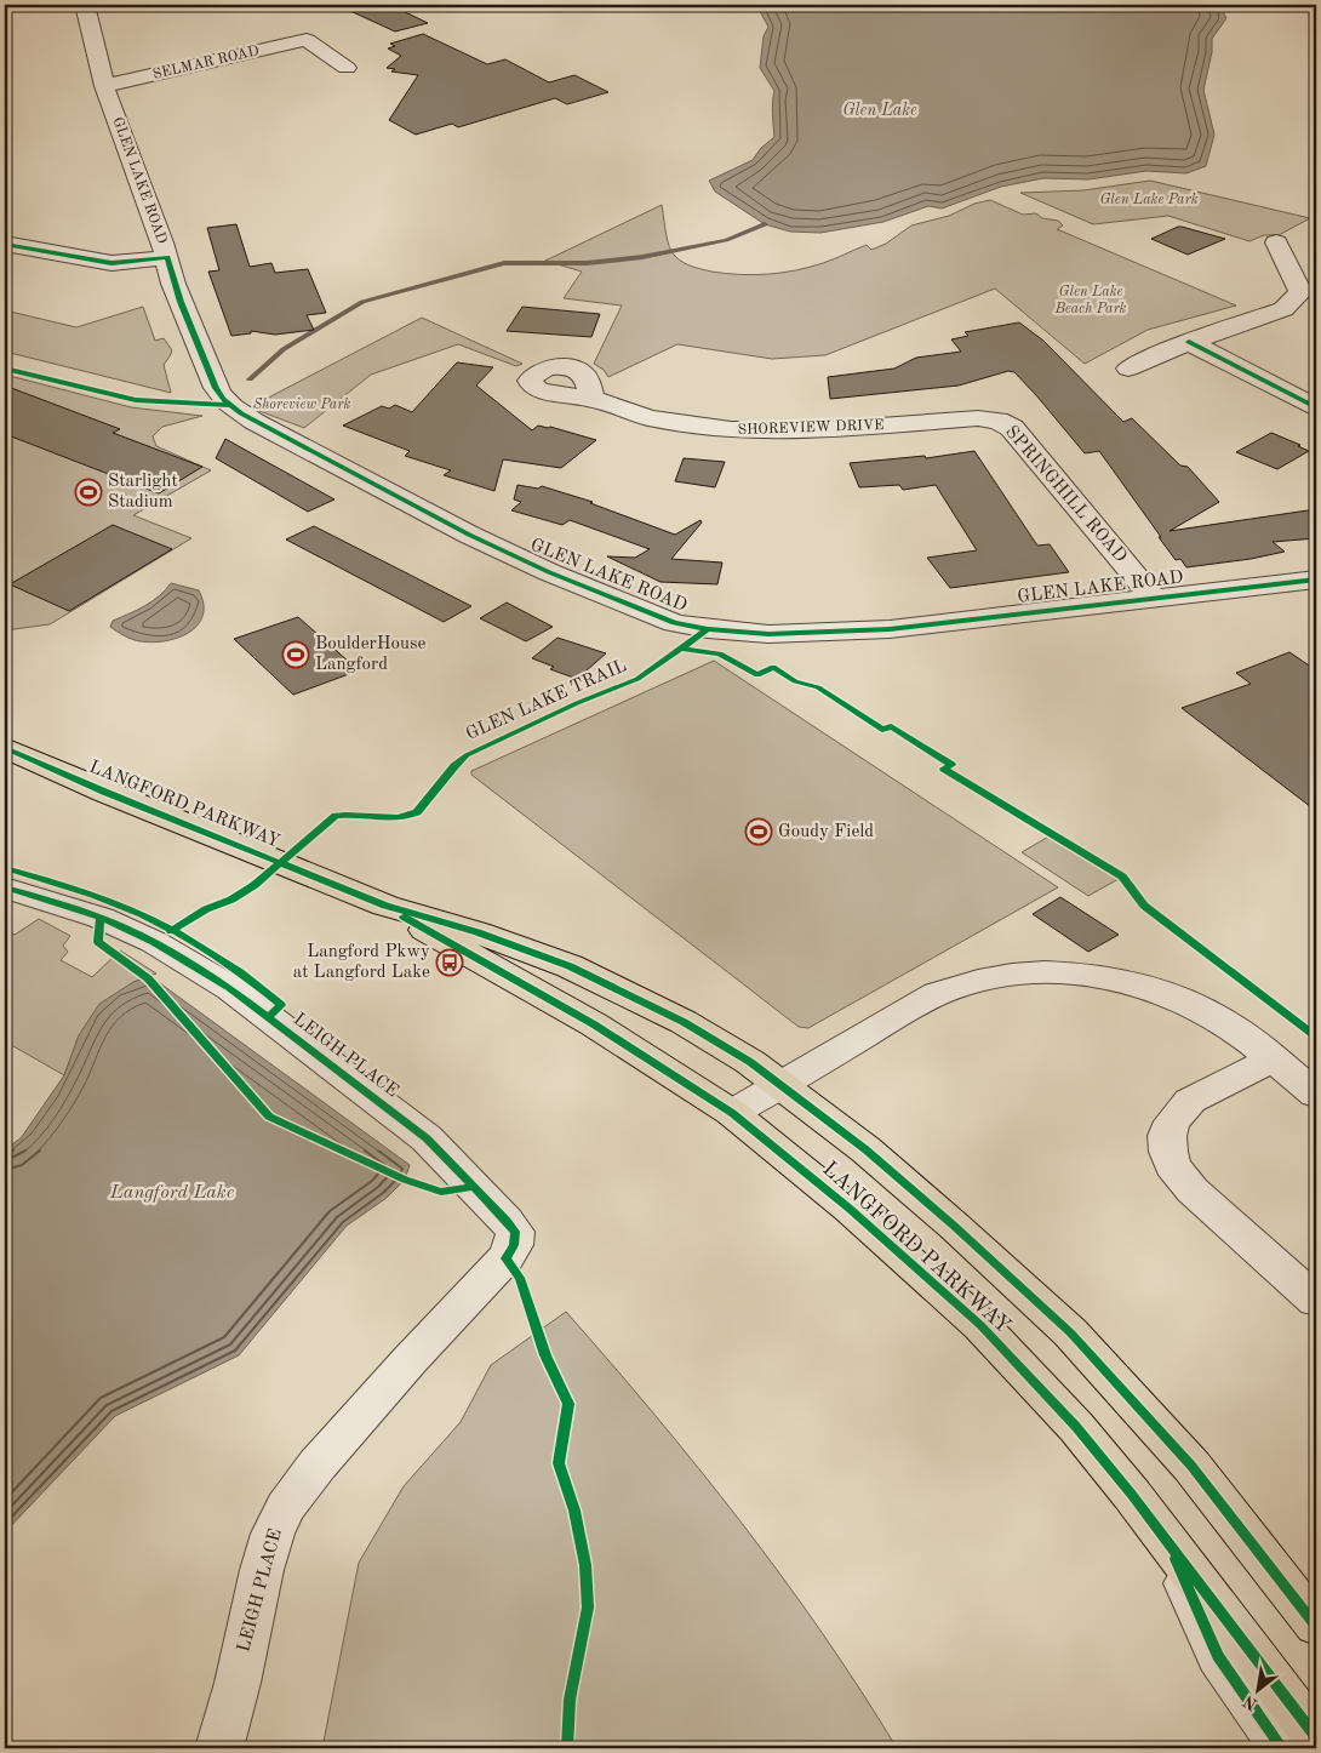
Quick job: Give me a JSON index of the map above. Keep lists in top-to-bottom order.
{
  "streets": {
    "main road": ["LANGFORD PARKWAY"],
    "street": [
      "SELMAR ROAD",
      "GLEN LAKE ROAD",
      "SHOREVIEW DRIVE",
      "SPRINGHILL ROAD",
      "LEIGH PLACE"
    ],
    "cycle path": ["GLEN LAKE TRAIL"]
  },
  "crossings": [
    ["SELMAR ROAD", "GLEN LAKE ROAD"],
    ["GLEN LAKE ROAD", "SPRINGHILL ROAD"],
    ["SHOREVIEW DRIVE", "SPRINGHILL ROAD"]
  ],
  "water": ["Glen Lake", "Langford Lake"],
  "parks": ["Glen Lake Park", "Glen Lake Beach Park", "Shoreview Park"],
  "places": {
    "sports": ["Starlight Stadium", "BoulderHouse Langford", "Goudy Field"],
    "bus stop": ["Langford Pkwy at Langford Lake"]
  },
  "north": "bottom left"
}
